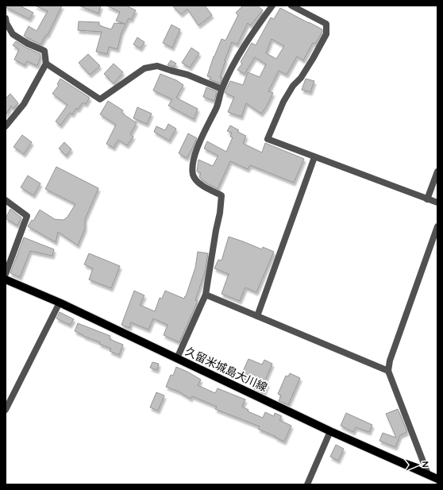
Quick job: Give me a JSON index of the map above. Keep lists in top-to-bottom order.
{
  "streets": {
    "main road": ["久留米城島大川線"]
  },
  "north": "right"
}
